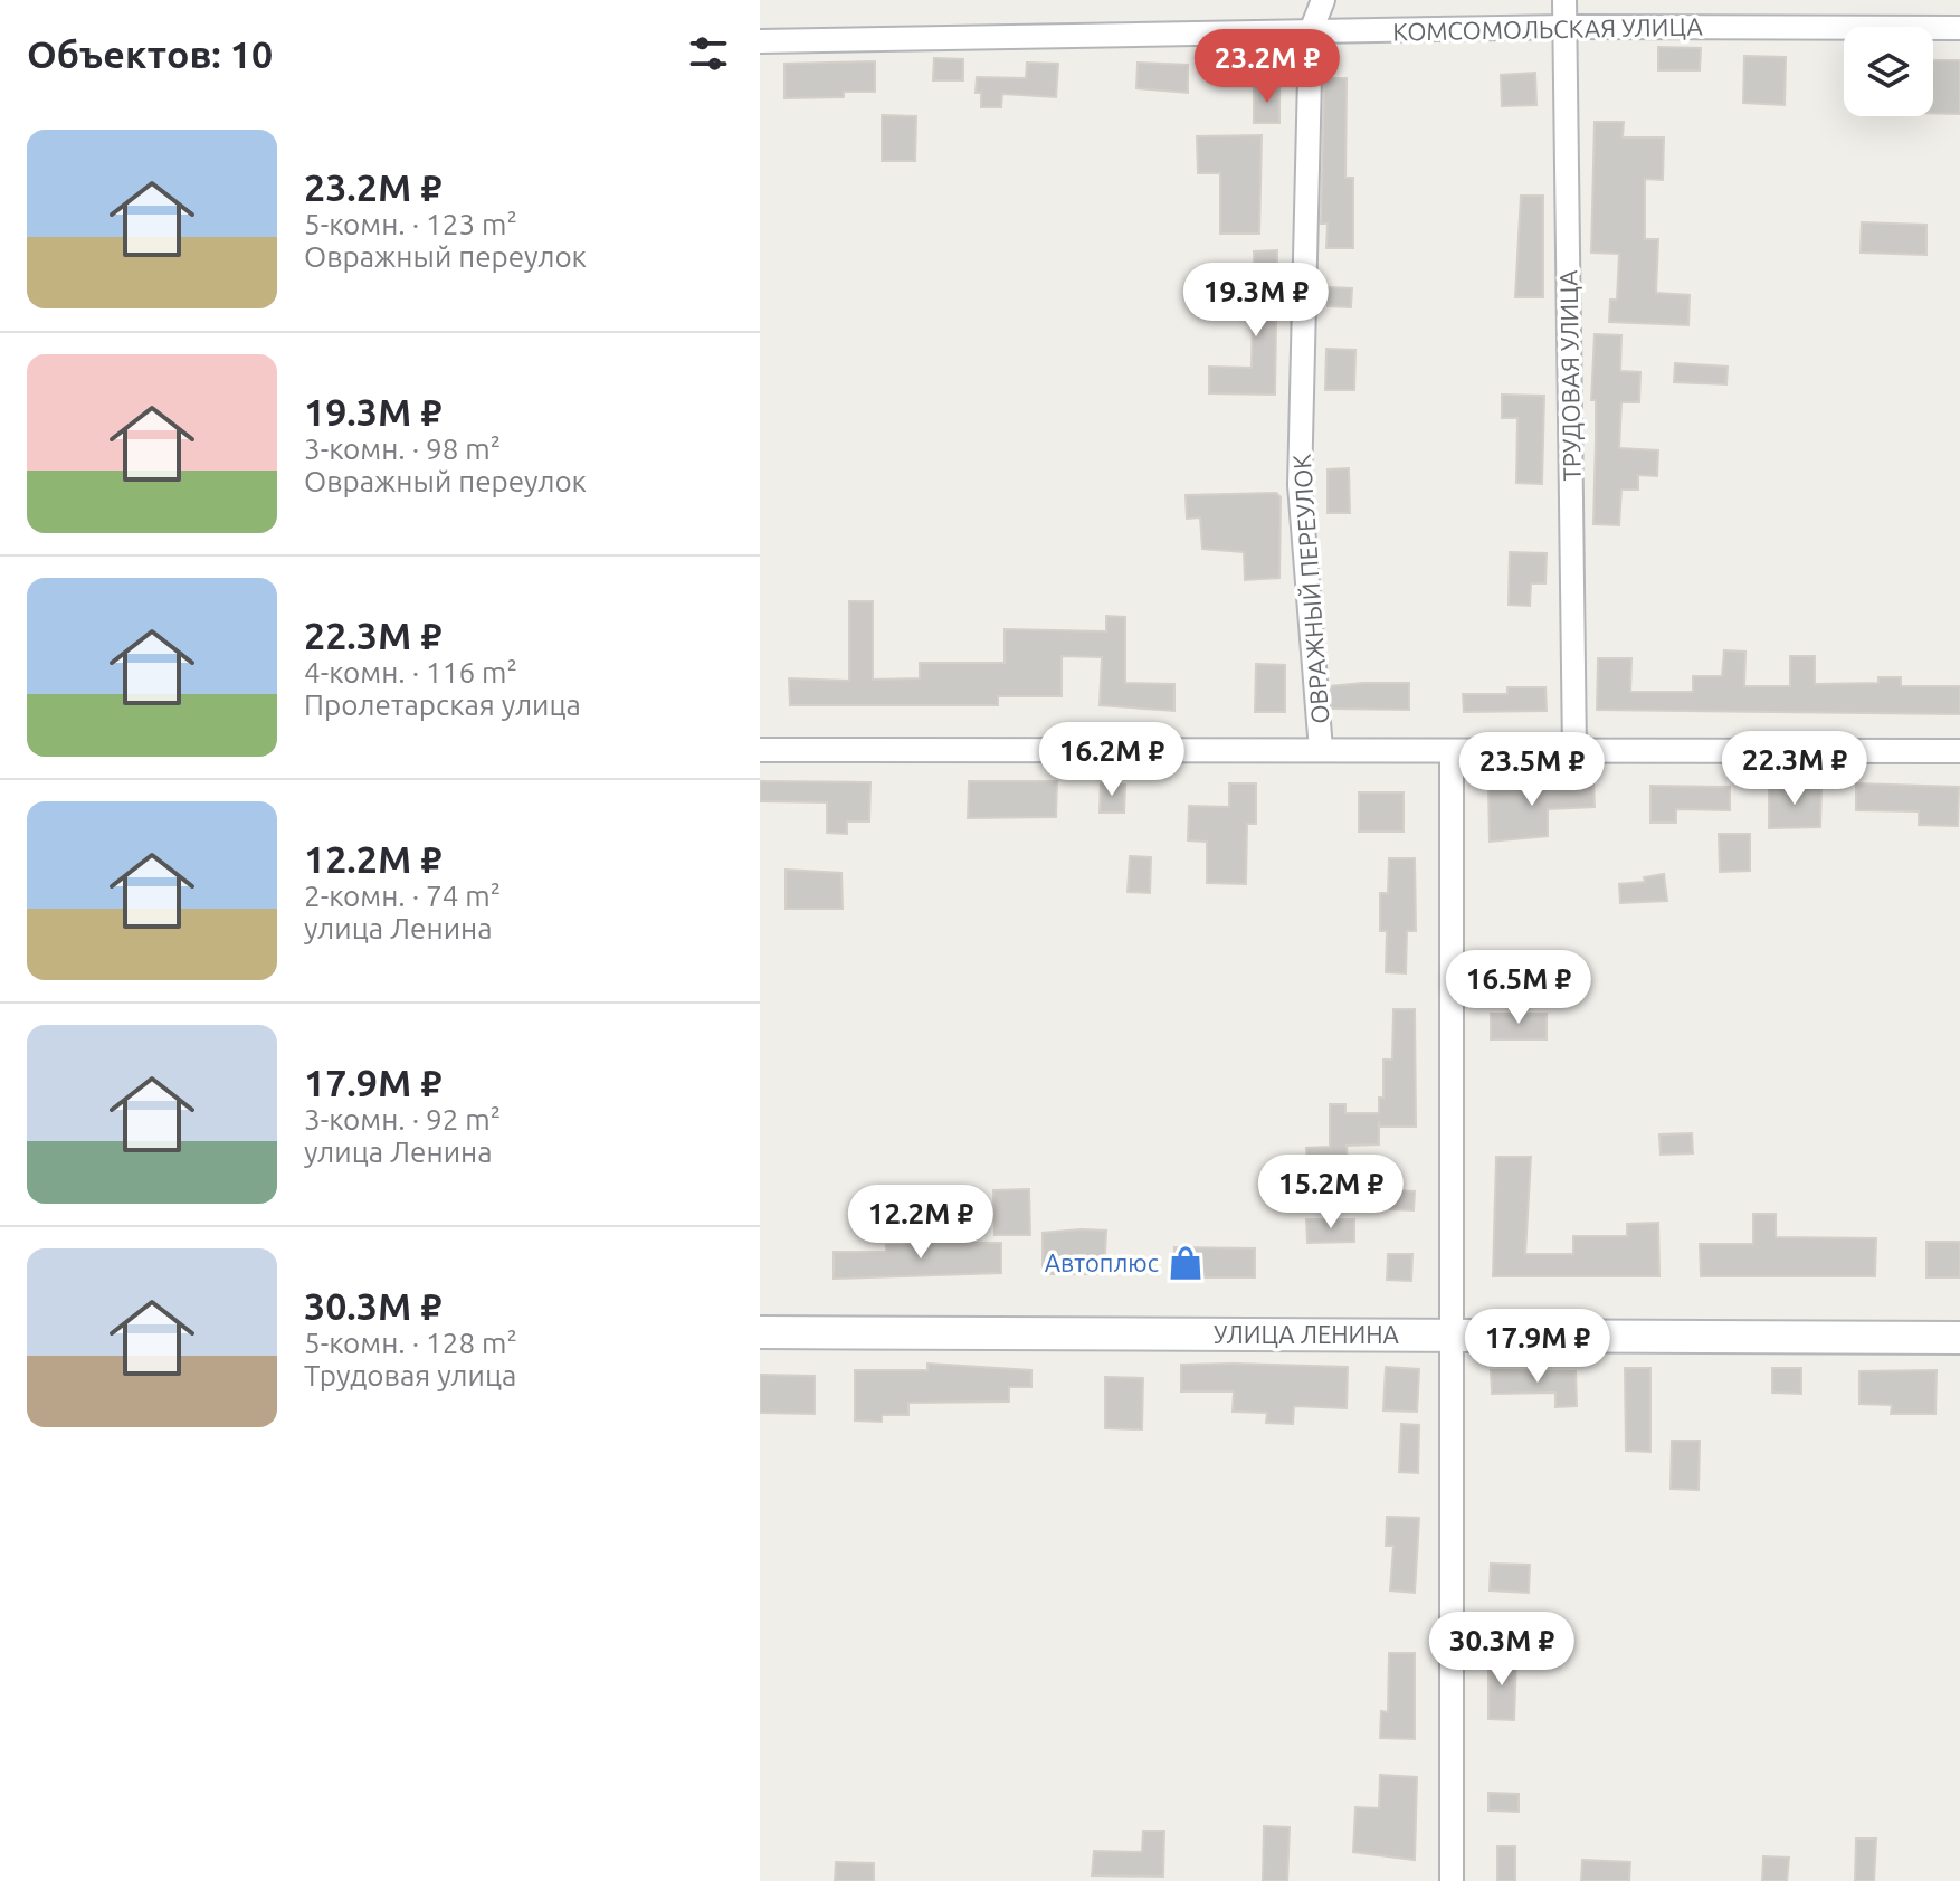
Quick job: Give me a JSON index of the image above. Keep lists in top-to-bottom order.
{
  "streets": {
    "street": [
      "КОМСОМОЛЬСКАЯ УЛИЦА",
      "ТРУДОВАЯ УЛИЦА",
      "ОВРАЖНЫЙ ПЕРЕУЛОК",
      "УЛИЦА ЛЕНИНА"
    ]
  },
  "crossings": [
    ["КОМСОМОЛЬСКАЯ УЛИЦА", "ТРУДОВАЯ УЛИЦА"],
    ["КОМСОМОЛЬСКАЯ УЛИЦА", "ОВРАЖНЫЙ ПЕРЕУЛОК"]
  ],
  "places": {
    "shop": ["Автоплюс"]
  },
  "page": {
    "heading": "Объектов: 10",
    "price": [
      "23.2M ₽",
      "19.3M ₽",
      "16.2M ₽",
      "22.3M ₽",
      "23.5M ₽",
      "16.5M ₽",
      "15.2M ₽",
      "12.2M ₽",
      "17.9M ₽",
      "30.3M ₽"
    ],
    "list": [
      {
        "name": "23.2M ₽",
        "note": "5-комн. · 123 m² · Овражный переулок"
      },
      {
        "name": "19.3M ₽",
        "note": "3-комн. · 98 m² · Овражный переулок"
      },
      {
        "name": "22.3M ₽",
        "note": "4-комн. · 116 m² · Пролетарская улица"
      },
      {
        "name": "12.2M ₽",
        "note": "2-комн. · 74 m² · улица Ленина"
      },
      {
        "name": "17.9M ₽",
        "note": "3-комн. · 92 m² · улица Ленина"
      },
      {
        "name": "30.3M ₽",
        "note": "5-комн. · 128 m² · Трудовая улица"
      }
    ]
  }
}
